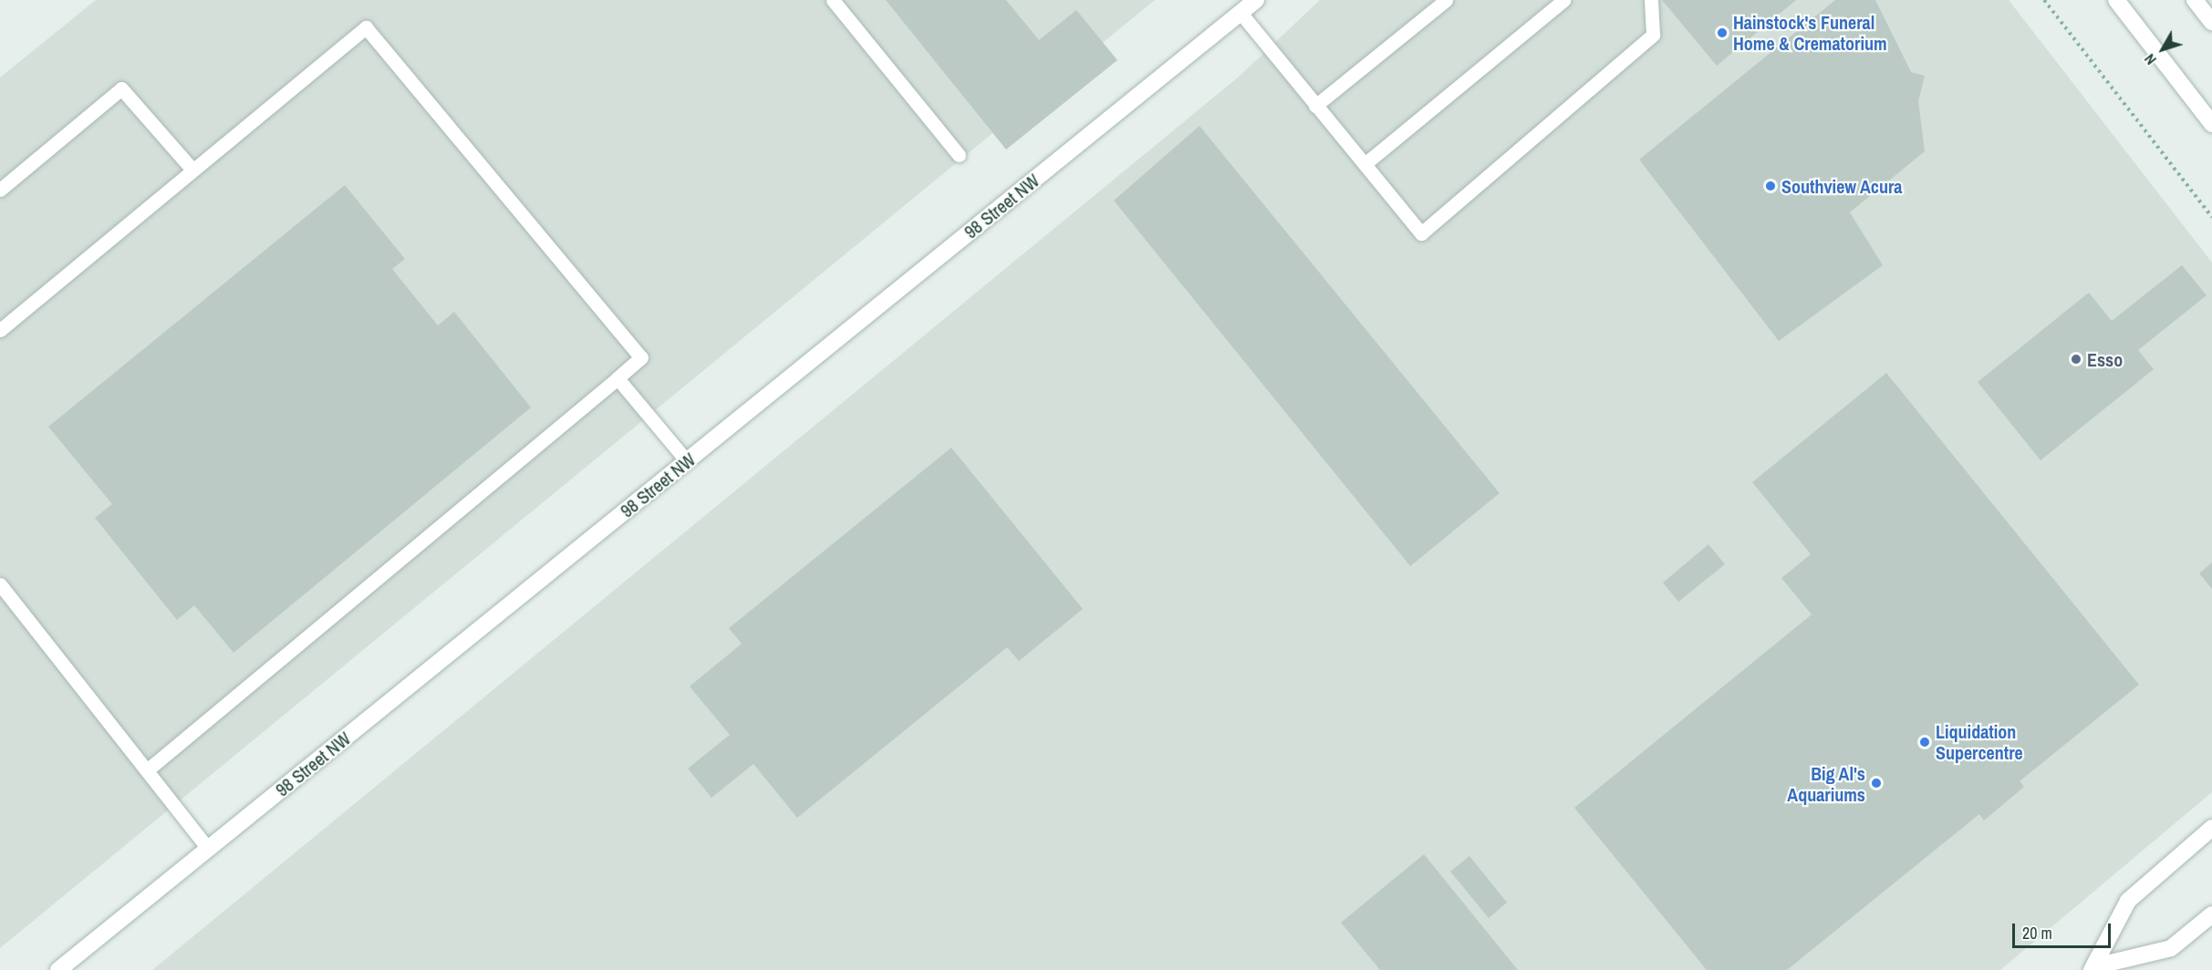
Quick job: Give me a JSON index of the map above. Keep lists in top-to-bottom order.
{
  "streets": {
    "street": ["98 Street NW"]
  },
  "places": [
    "Hainstock's Funeral Home & Crematorium",
    "Southview Acura",
    "Esso",
    "Liquidation Supercentre",
    "Big Al's Aquariums"
  ],
  "scale_bar": "20 m",
  "north": "bottom left"
}
